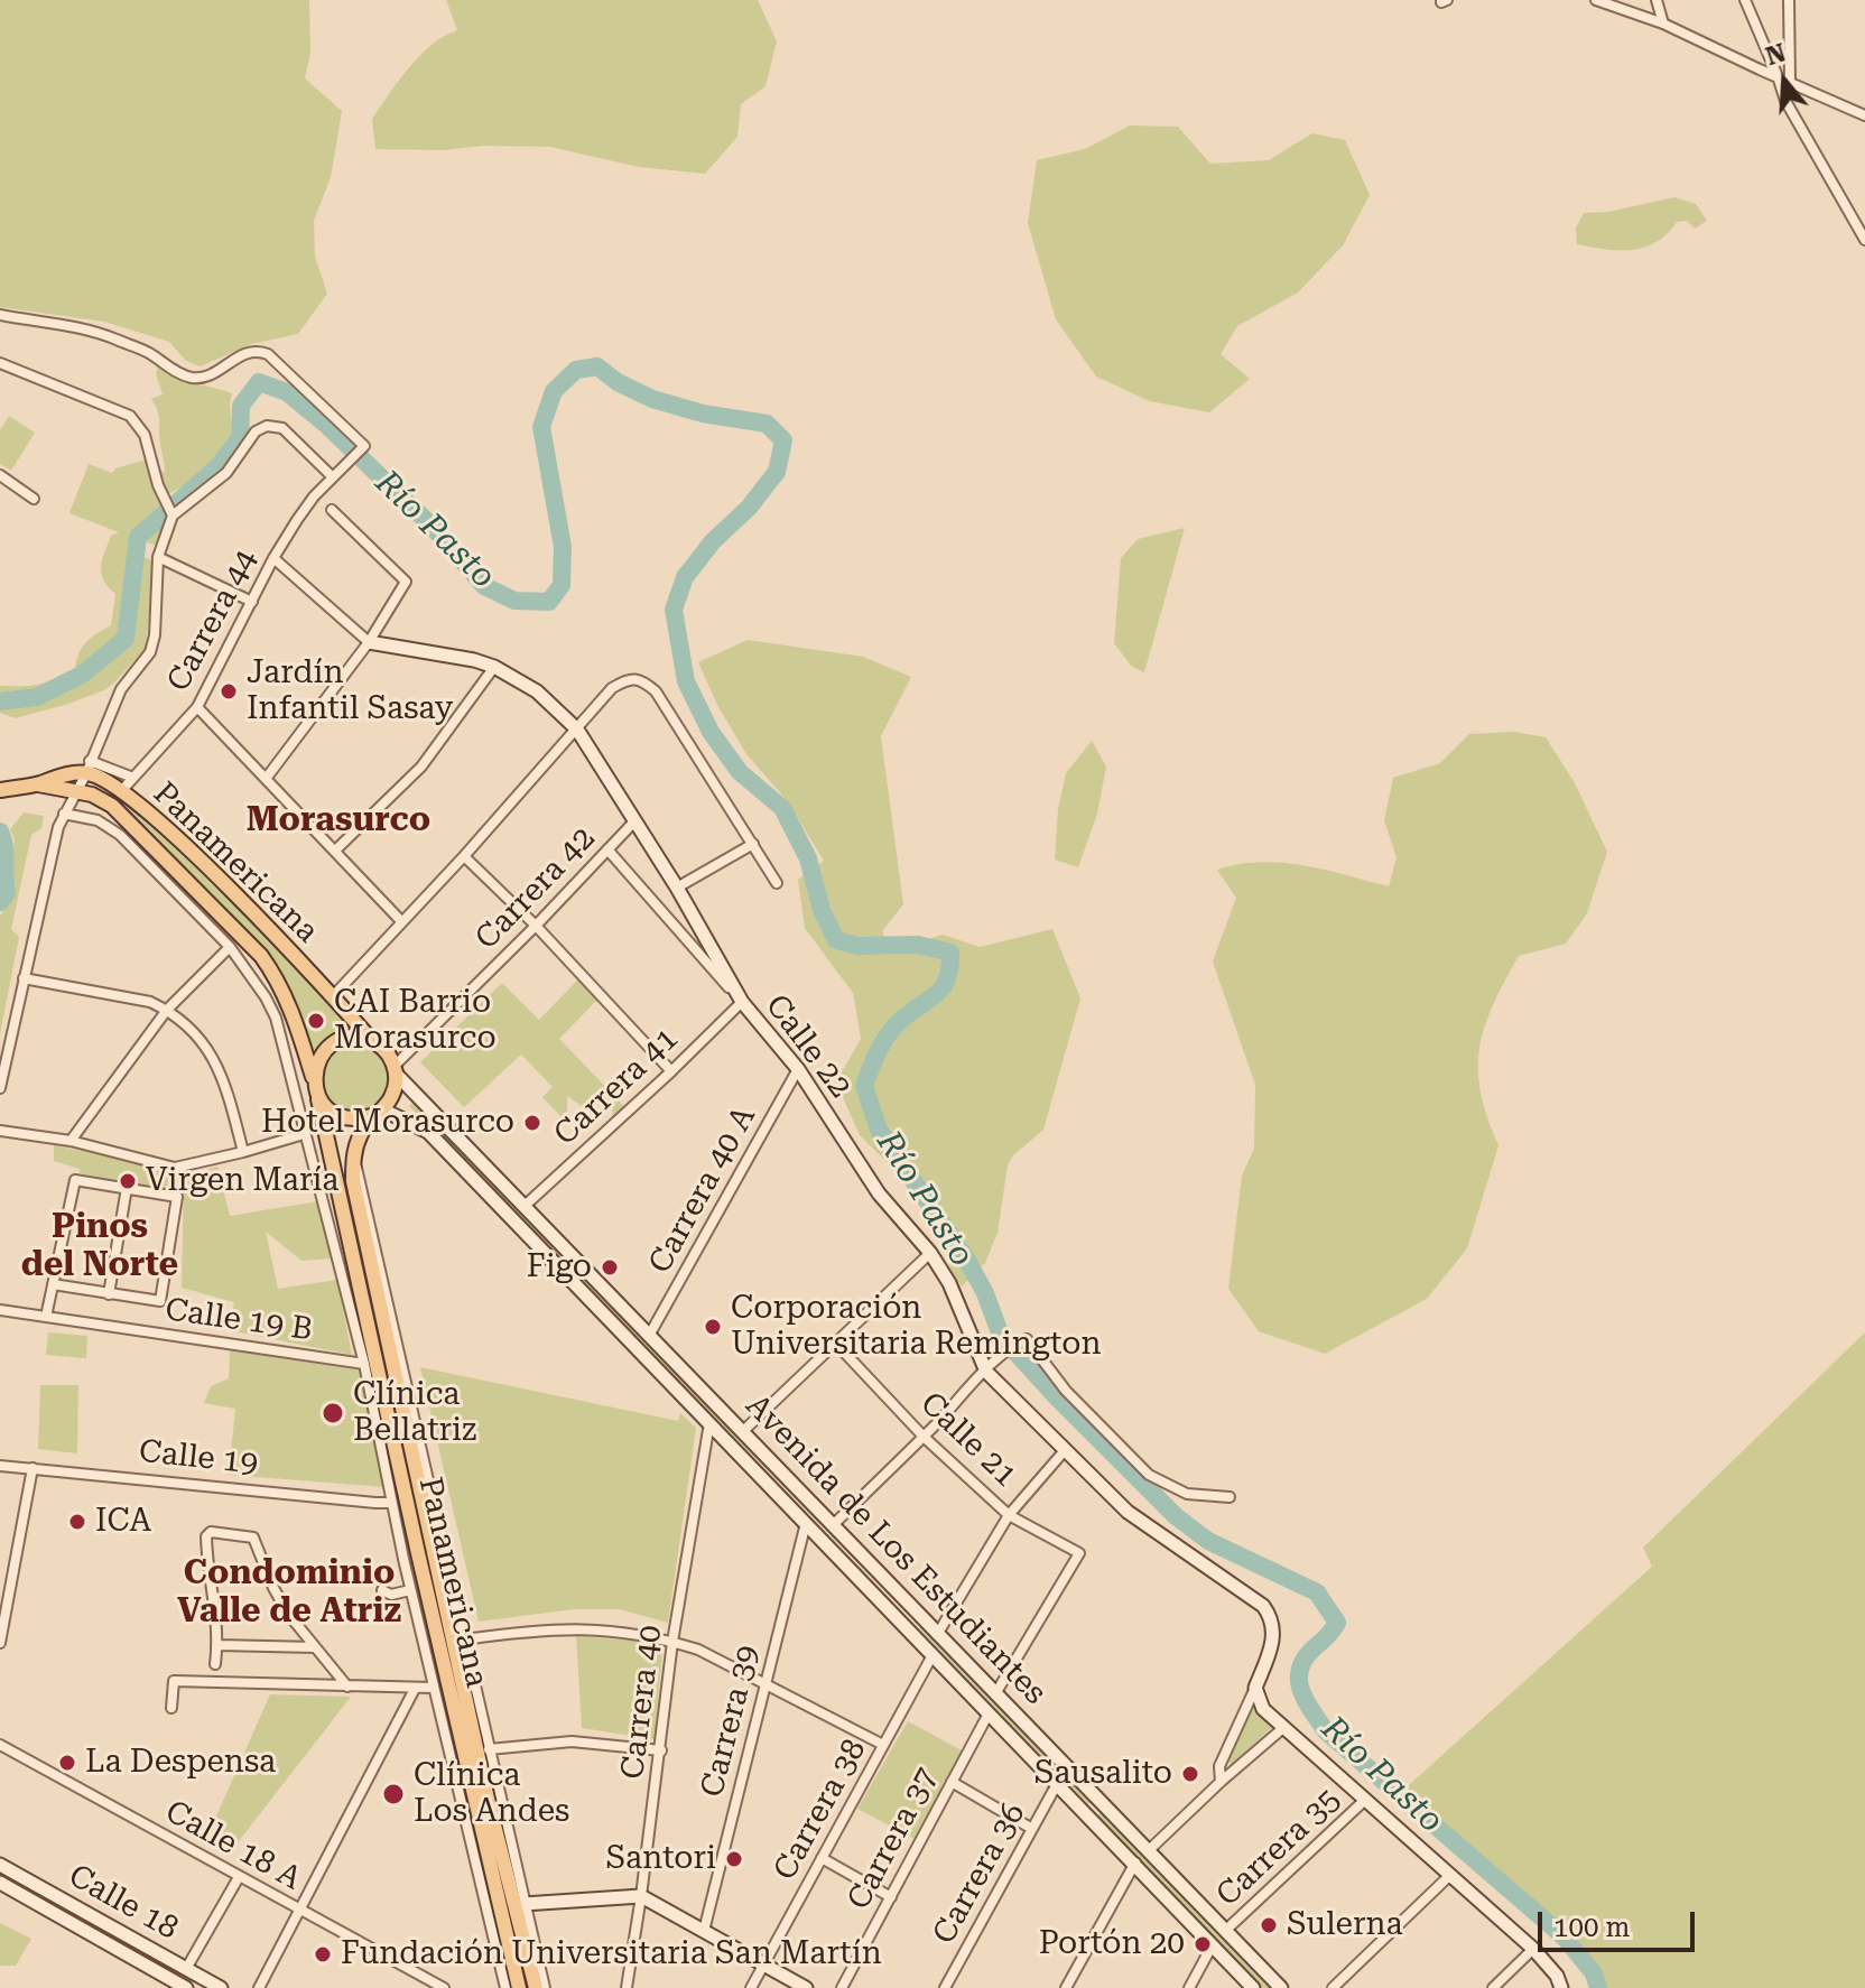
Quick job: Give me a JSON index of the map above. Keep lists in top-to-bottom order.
{
  "streets": {
    "main road": [
      "Panamericana",
      "Calle 22",
      "Avenida de Los Estudiantes",
      "Calle 18"
    ],
    "street": [
      "Carrera 44",
      "Carrera 42",
      "Carrera 41",
      "Carrera 40 A",
      "Calle 19 B",
      "Calle 21",
      "Calle 19",
      "Carrera 40",
      "Carrera 39",
      "Carrera 38",
      "Carrera 37",
      "Calle 18 A",
      "Carrera 35",
      "Carrera 36"
    ]
  },
  "crossings": [
    ["Carrera 44", "Panamericana"],
    ["Panamericana", "Carrera 42"],
    ["Panamericana", "Avenida de Los Estudiantes"],
    ["Carrera 42", "Calle 22"],
    ["Carrera 42", "Avenida de Los Estudiantes"],
    ["Calle 22", "Carrera 41"],
    ["Calle 22", "Carrera 40 A"],
    ["Carrera 41", "Avenida de Los Estudiantes"],
    ["Carrera 40 A", "Avenida de Los Estudiantes"],
    ["Calle 21", "Avenida de Los Estudiantes"],
    ["Avenida de Los Estudiantes", "Carrera 40"],
    ["Avenida de Los Estudiantes", "Carrera 39"],
    ["Avenida de Los Estudiantes", "Carrera 38"],
    ["Avenida de Los Estudiantes", "Carrera 37"],
    ["Avenida de Los Estudiantes", "Carrera 35"],
    ["Avenida de Los Estudiantes", "Carrera 36"]
  ],
  "districts": ["Morasurco", "Pinos del Norte", "Condominio Valle de Atriz"],
  "water": ["Río Pasto"],
  "places": [
    "Jardín Infantil Sasay",
    "CAI Barrio Morasurco",
    "Hotel Morasurco",
    "Virgen María",
    "Figo",
    "Corporación Universitaria Remington",
    "Clínica Bellatriz",
    "ICA",
    "La Despensa",
    "Sausalito",
    "Clínica Los Andes",
    "Santori",
    "Sulerna",
    "Portón 20",
    "Fundación Universitaria San Martín"
  ],
  "scale_bar": "100 m",
  "north": "top"
}
